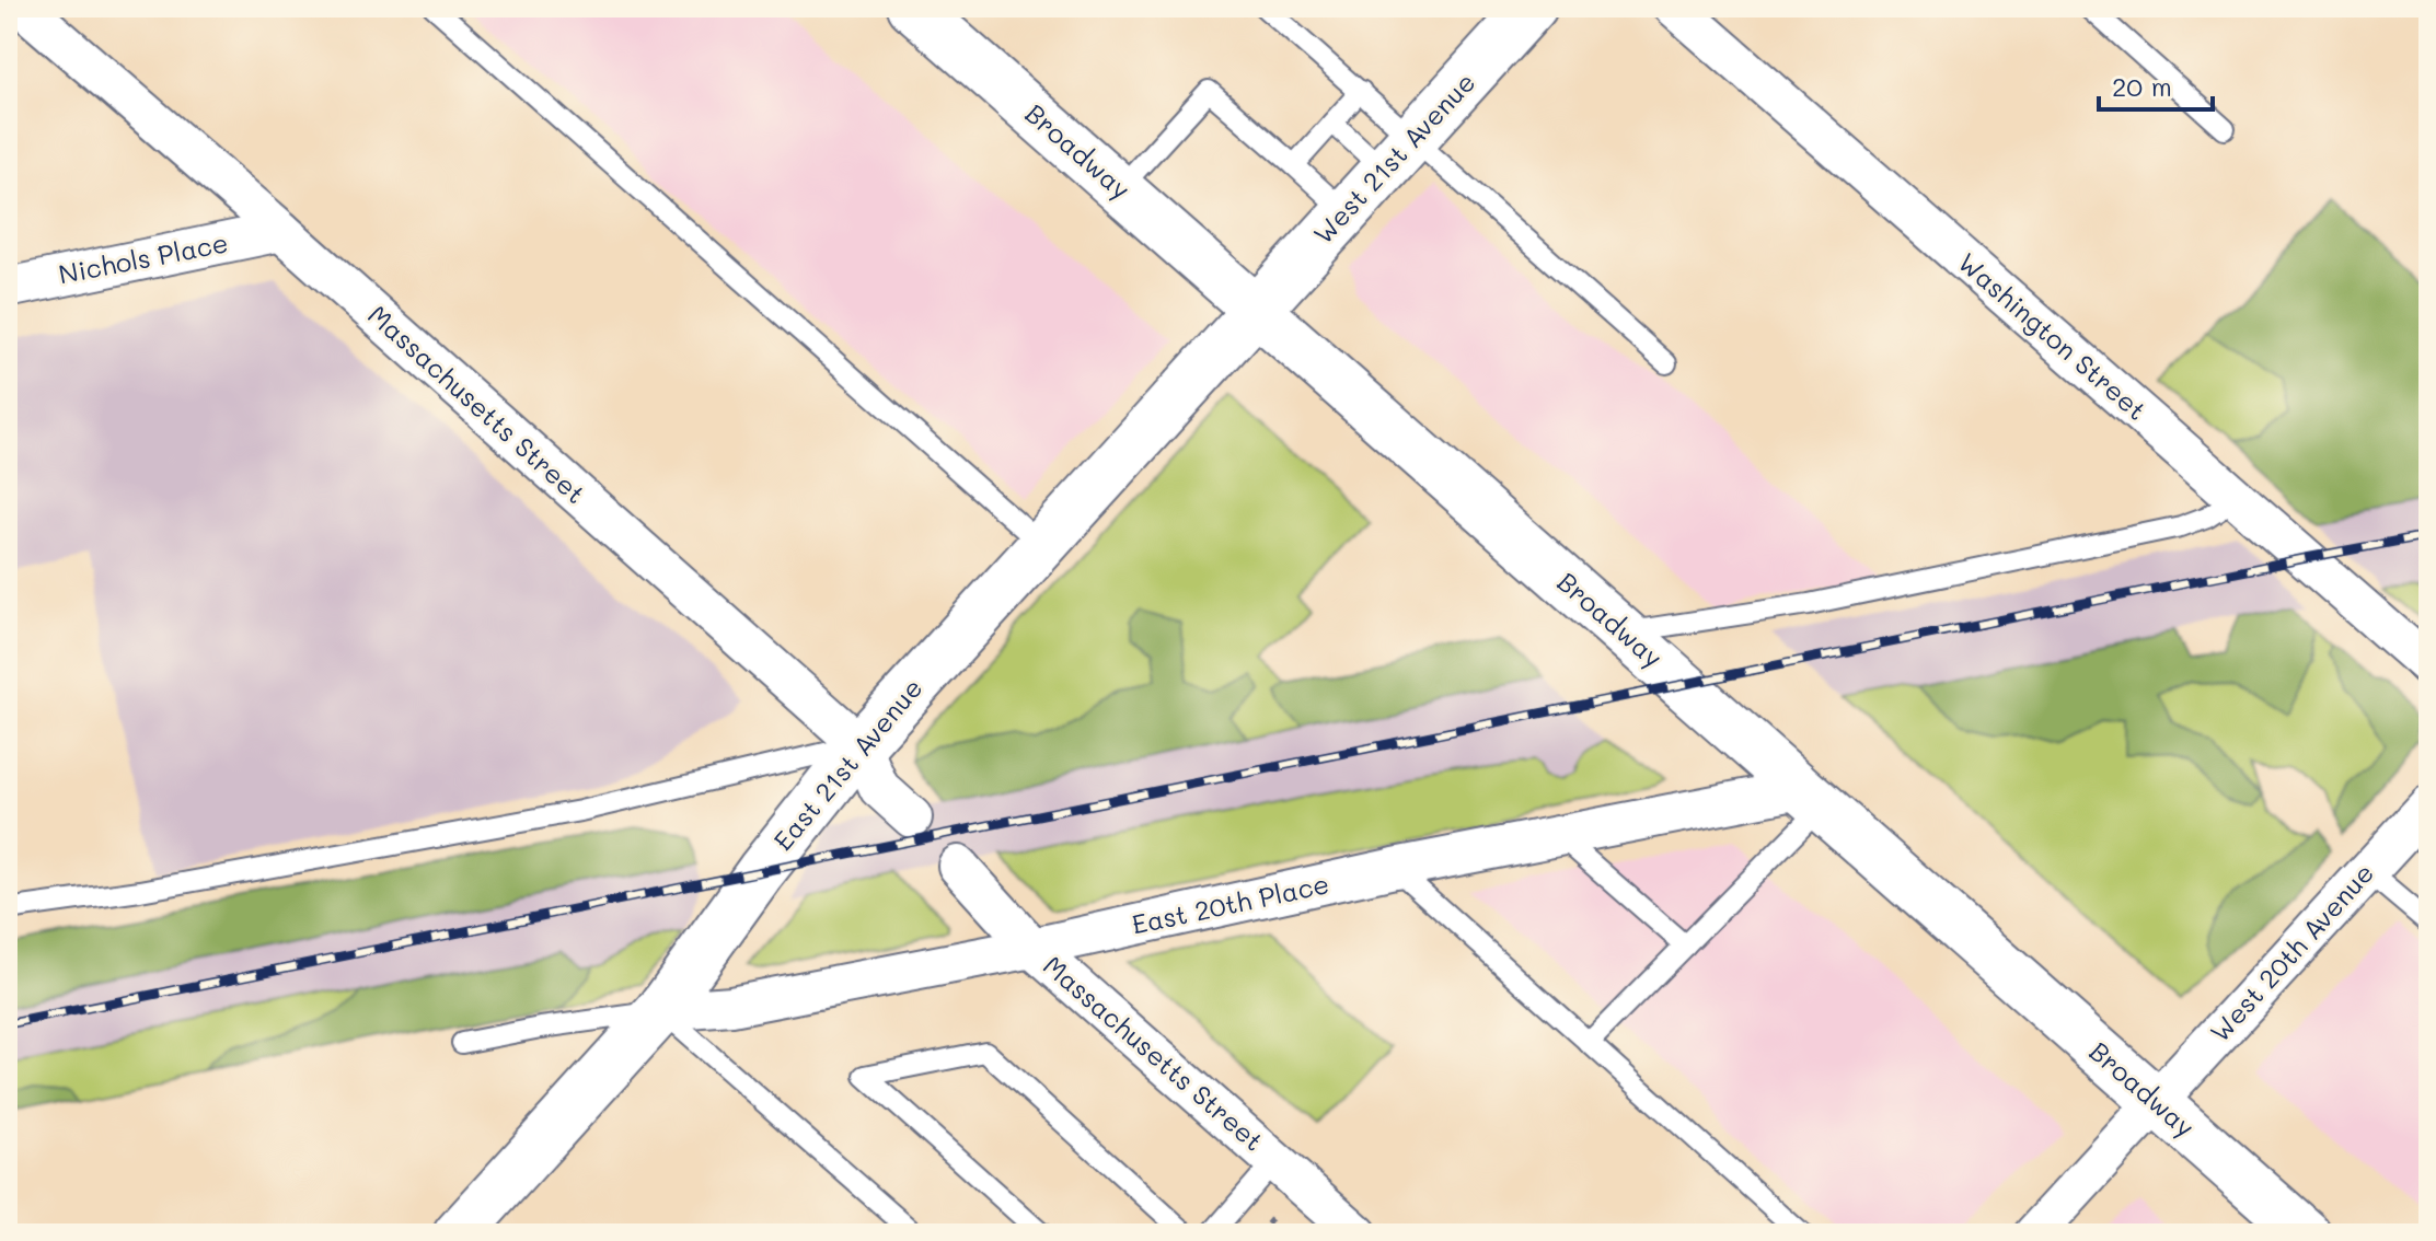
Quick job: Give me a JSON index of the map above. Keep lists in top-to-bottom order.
{
  "streets": {
    "main road": ["Broadway", "West 21st Avenue", "East 21st Avenue"],
    "street": [
      "Nichols Place",
      "Washington Street",
      "Massachusetts Street",
      "East 20th Place",
      "West 20th Avenue"
    ]
  },
  "crossings": [
    ["Broadway", "West 21st Avenue"],
    ["Broadway", "East 21st Avenue"],
    ["Broadway", "East 20th Place"],
    ["Broadway", "West 20th Avenue"],
    ["West 21st Avenue", "East 21st Avenue"],
    ["Nichols Place", "Massachusetts Street"],
    ["Massachusetts Street", "East 21st Avenue"],
    ["Massachusetts Street", "East 20th Place"],
    ["East 21st Avenue", "East 20th Place"]
  ],
  "scale_bar": "20 m"
}
